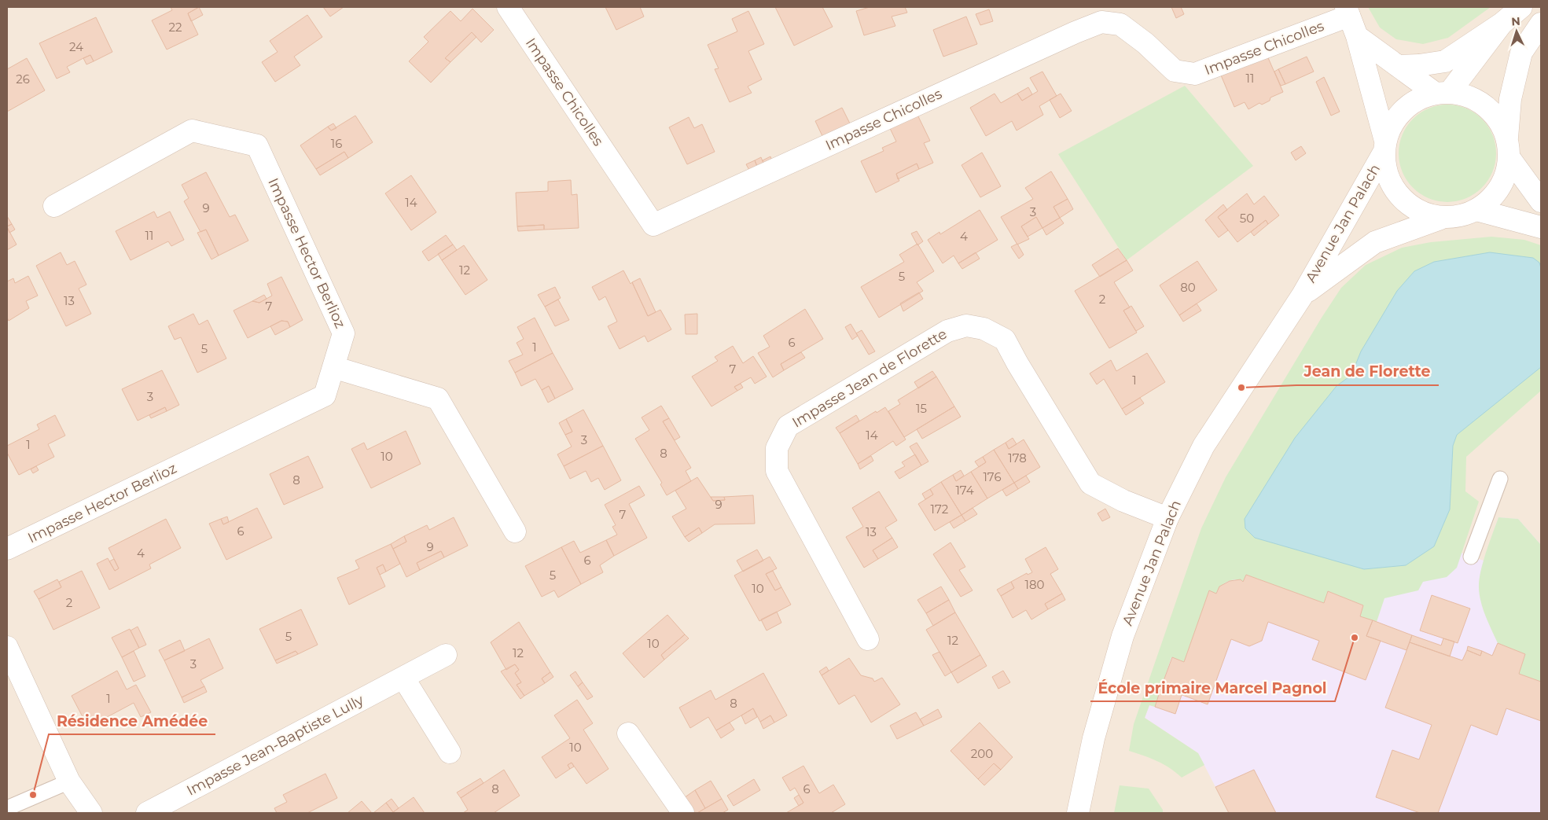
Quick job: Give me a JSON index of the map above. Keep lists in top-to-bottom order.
{
  "streets": {
    "street": [
      "Impasse Chicolles",
      "Avenue Jan Palach",
      "Impasse Hector Berlioz",
      "Impasse Jean de Florette",
      "Impasse Jean-Baptiste Lully"
    ]
  },
  "crossings": [
    ["Avenue Jan Palach", "Impasse Jean de Florette"]
  ],
  "places": ["Jean de Florette", "École primaire Marcel Pagnol", "Résidence Amédée"],
  "house_numbers": [
    "22",
    "24",
    "11",
    "26",
    "16",
    "14",
    "9",
    "3",
    "50",
    "11",
    "4",
    "12",
    "5",
    "80",
    "2",
    "13",
    "7",
    "6",
    "1",
    "5",
    "7",
    "1",
    "3",
    "15",
    "14",
    "3",
    "1",
    "8",
    "10",
    "178",
    "176",
    "8",
    "174",
    "9",
    "172",
    "7",
    "6",
    "13",
    "9",
    "4",
    "6",
    "5",
    "180",
    "10",
    "2",
    "5",
    "12",
    "10",
    "12",
    "3",
    "1",
    "8",
    "10",
    "200",
    "8",
    "6"
  ],
  "north": "top"
}
